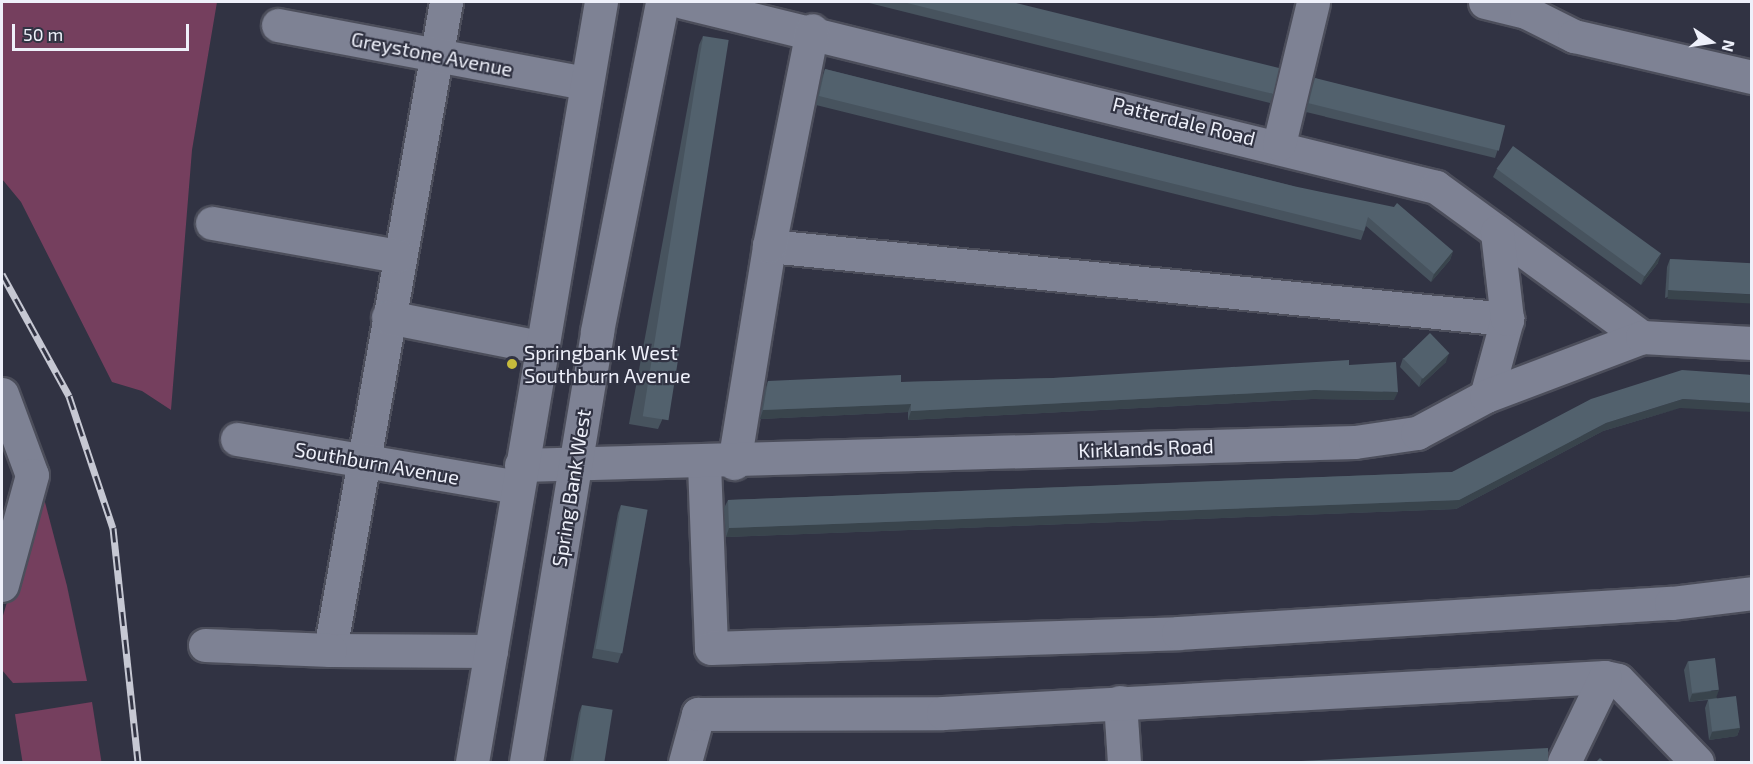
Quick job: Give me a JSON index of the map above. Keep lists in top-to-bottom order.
{
  "streets": {
    "street": [
      "Greystone Avenue",
      "Patterdale Road",
      "Kirklands Road",
      "Southburn Avenue",
      "Spring Bank West"
    ]
  },
  "crossings": [
    ["Patterdale Road", "Kirklands Road"],
    ["Kirklands Road", "Southburn Avenue"],
    ["Kirklands Road", "Spring Bank West"]
  ],
  "places": ["Springbank West Southburn Avenue"],
  "scale_bar": "50 m",
  "north": "right"
}
